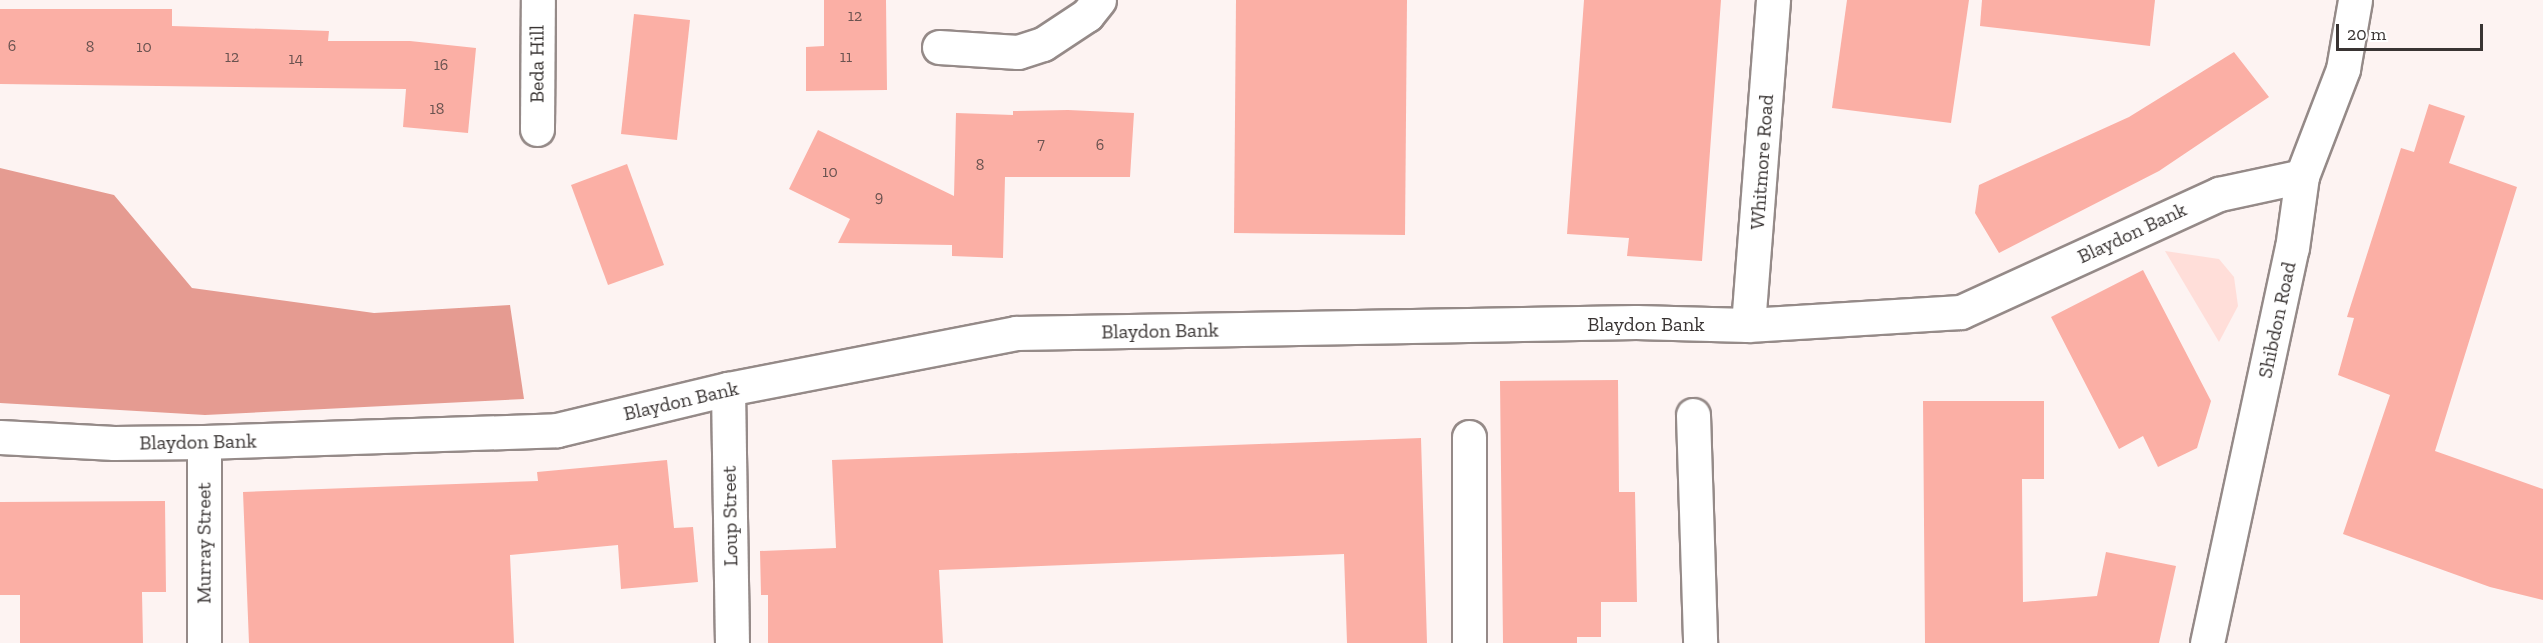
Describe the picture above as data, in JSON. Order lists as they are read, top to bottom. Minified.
{"streets":{"street":["Beda Hill","Whitmore Road","Blaydon Bank","Shibdon Road","Loup Street","Murray Street"]},"crossings":[["Whitmore Road","Blaydon Bank"],["Blaydon Bank","Shibdon Road"],["Blaydon Bank","Loup Street"],["Blaydon Bank","Murray Street"]],"house_numbers":["12","6","8","10","12","11","14","16","18","7","6","8","10","9"],"scale_bar":"20 m"}
